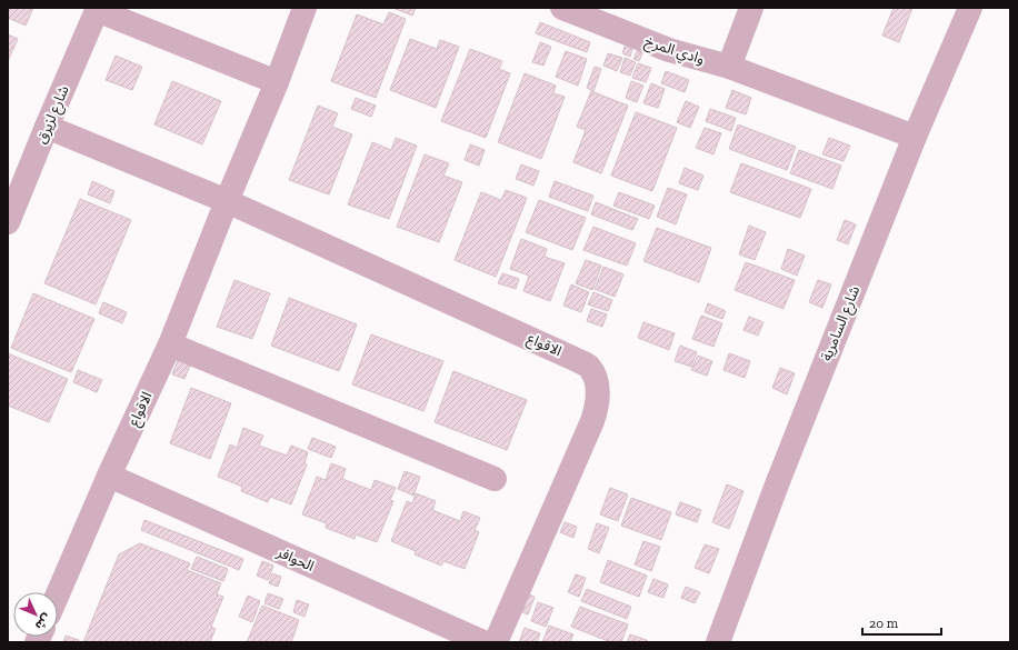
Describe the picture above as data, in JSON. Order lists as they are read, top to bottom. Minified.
{"streets":{"street":["وادي المرخ","شارع لزيرق","شارع السامرية","الاقواع","الحوافر"]},"crossings":[["وادي المرخ","شارع السامرية"],["شارع لزيرق","الاقواع"],["الاقواع","الحوافر"]],"scale_bar":"20 m","north":"bottom right"}
